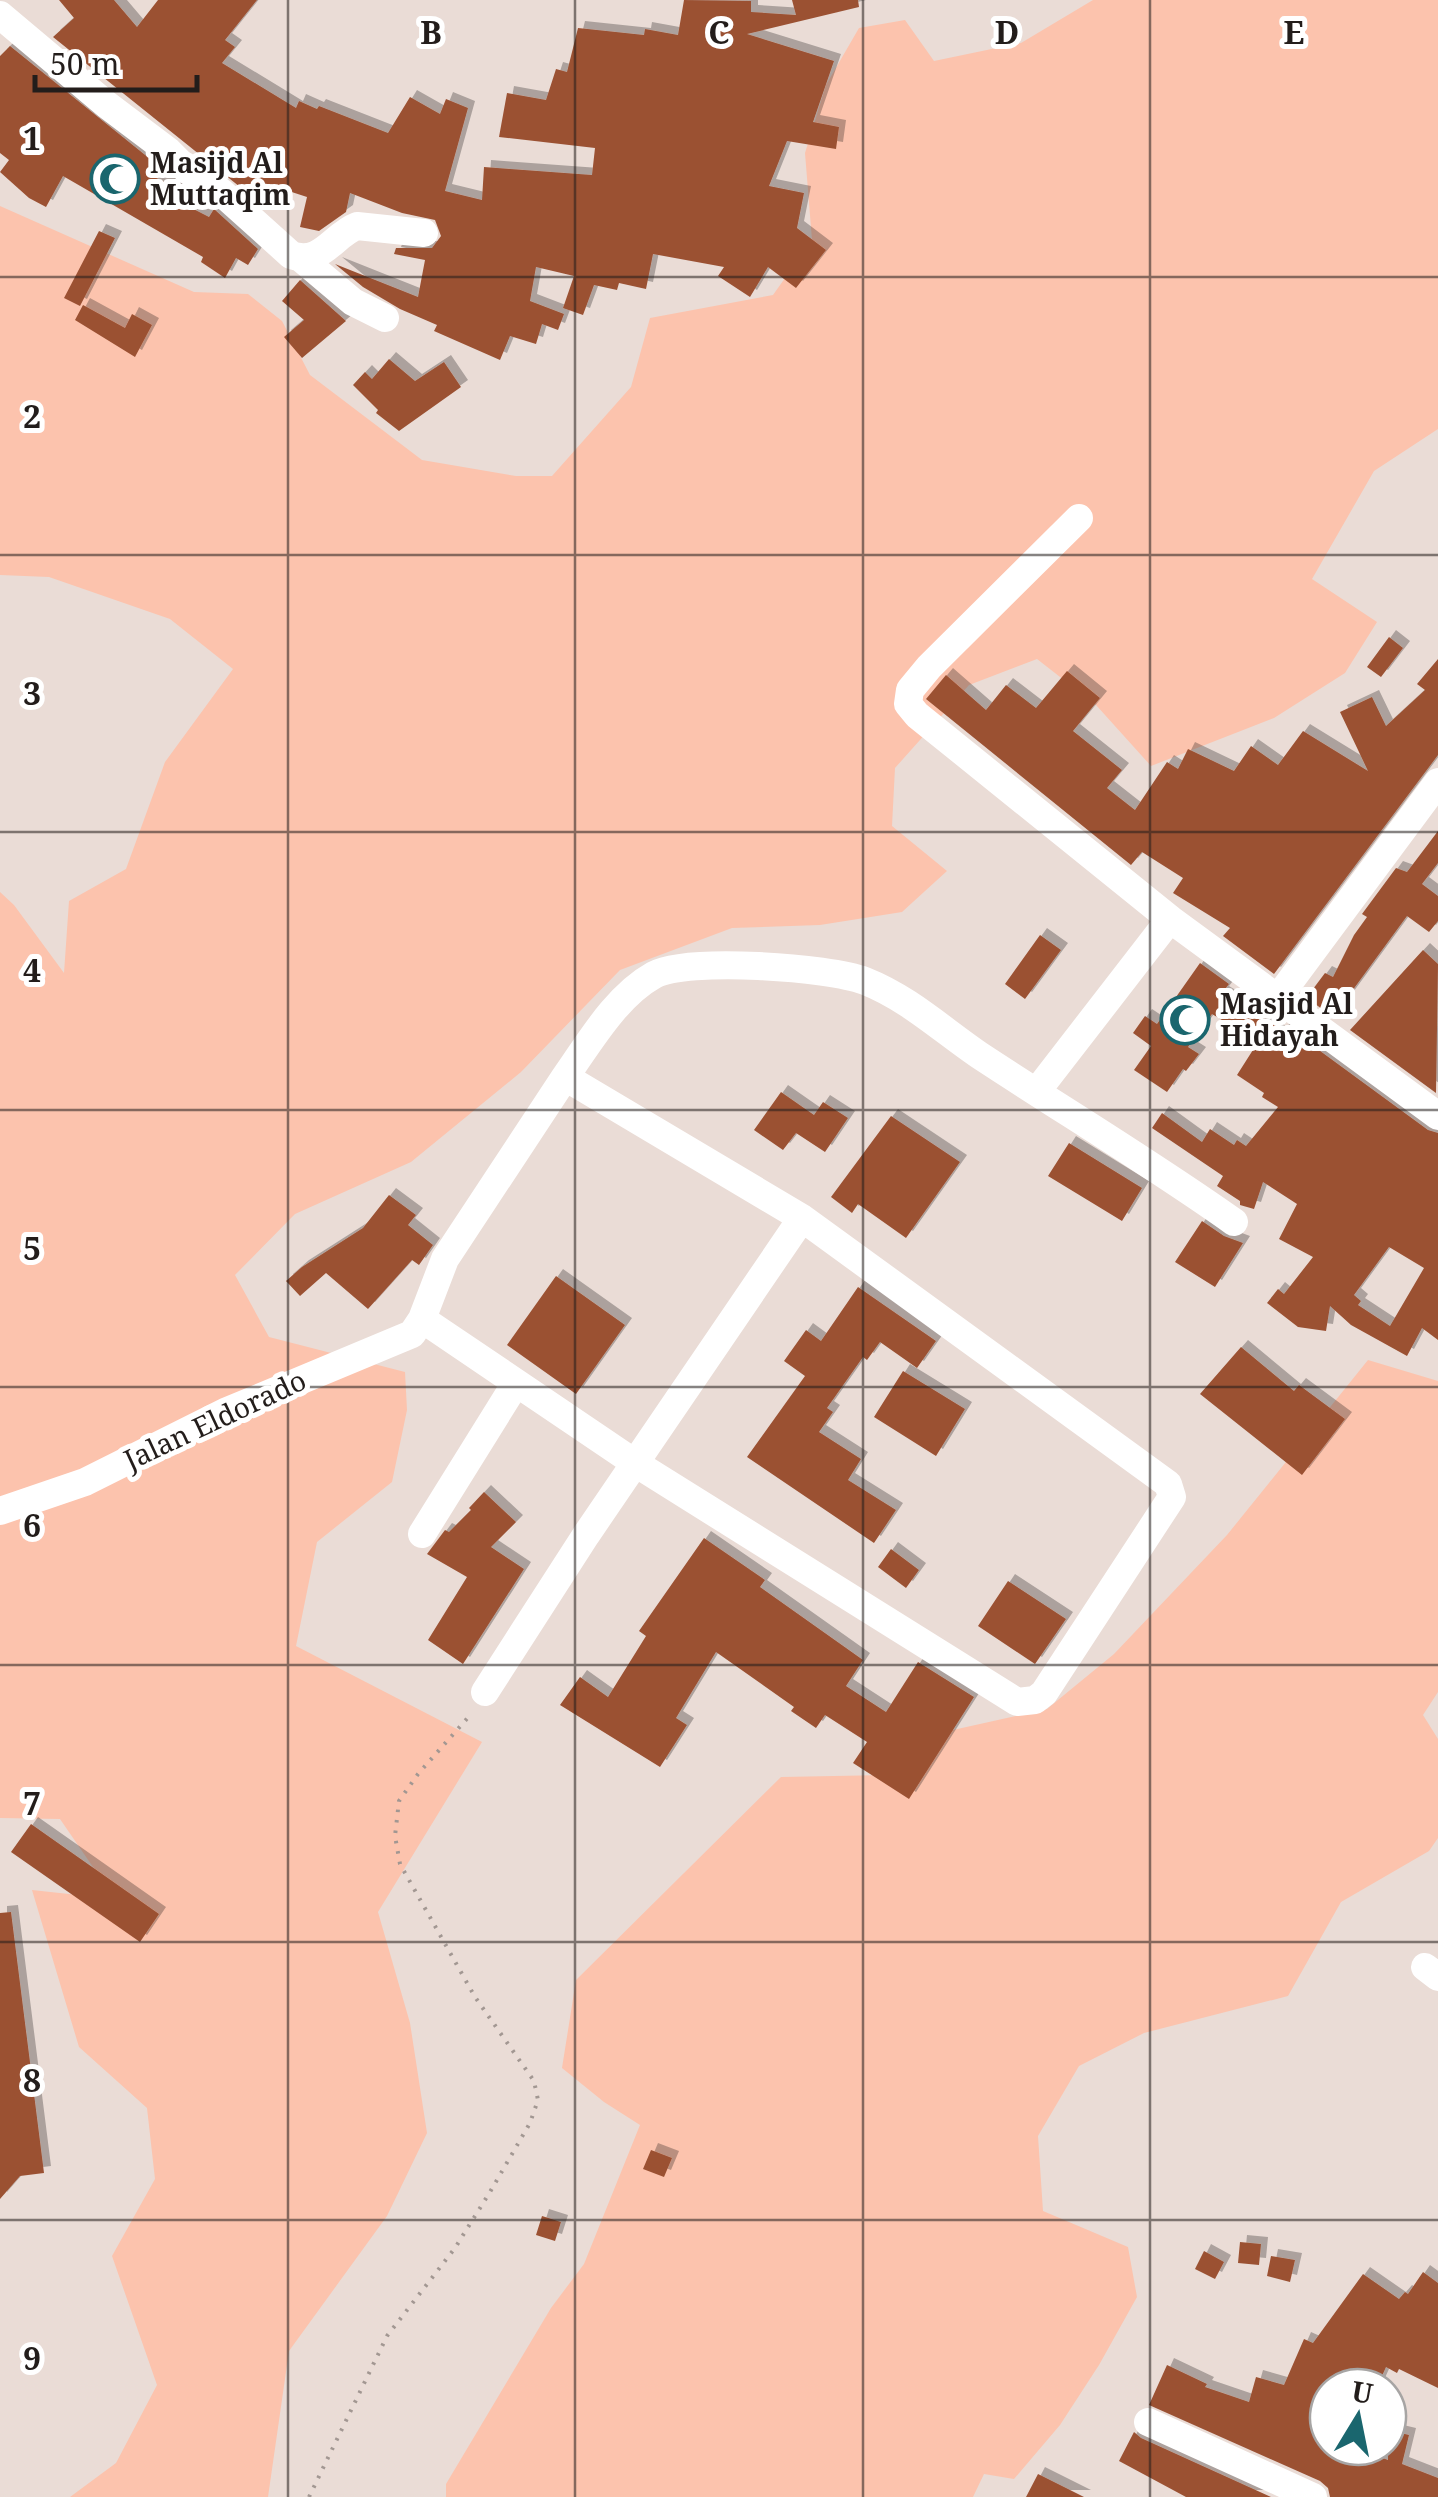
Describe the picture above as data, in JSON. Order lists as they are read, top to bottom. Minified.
{"streets":{"street":["Jalan Eldorado"]},"places":{"mosque":["Masijd Al Muttaqim","Masjid Al Hidayah"]},"scale_bar":"50 m","north":"top","grid":{"columns":["B","C","D","E"],"rows":["1","2","3","4","5","6","7","8","9"]}}
